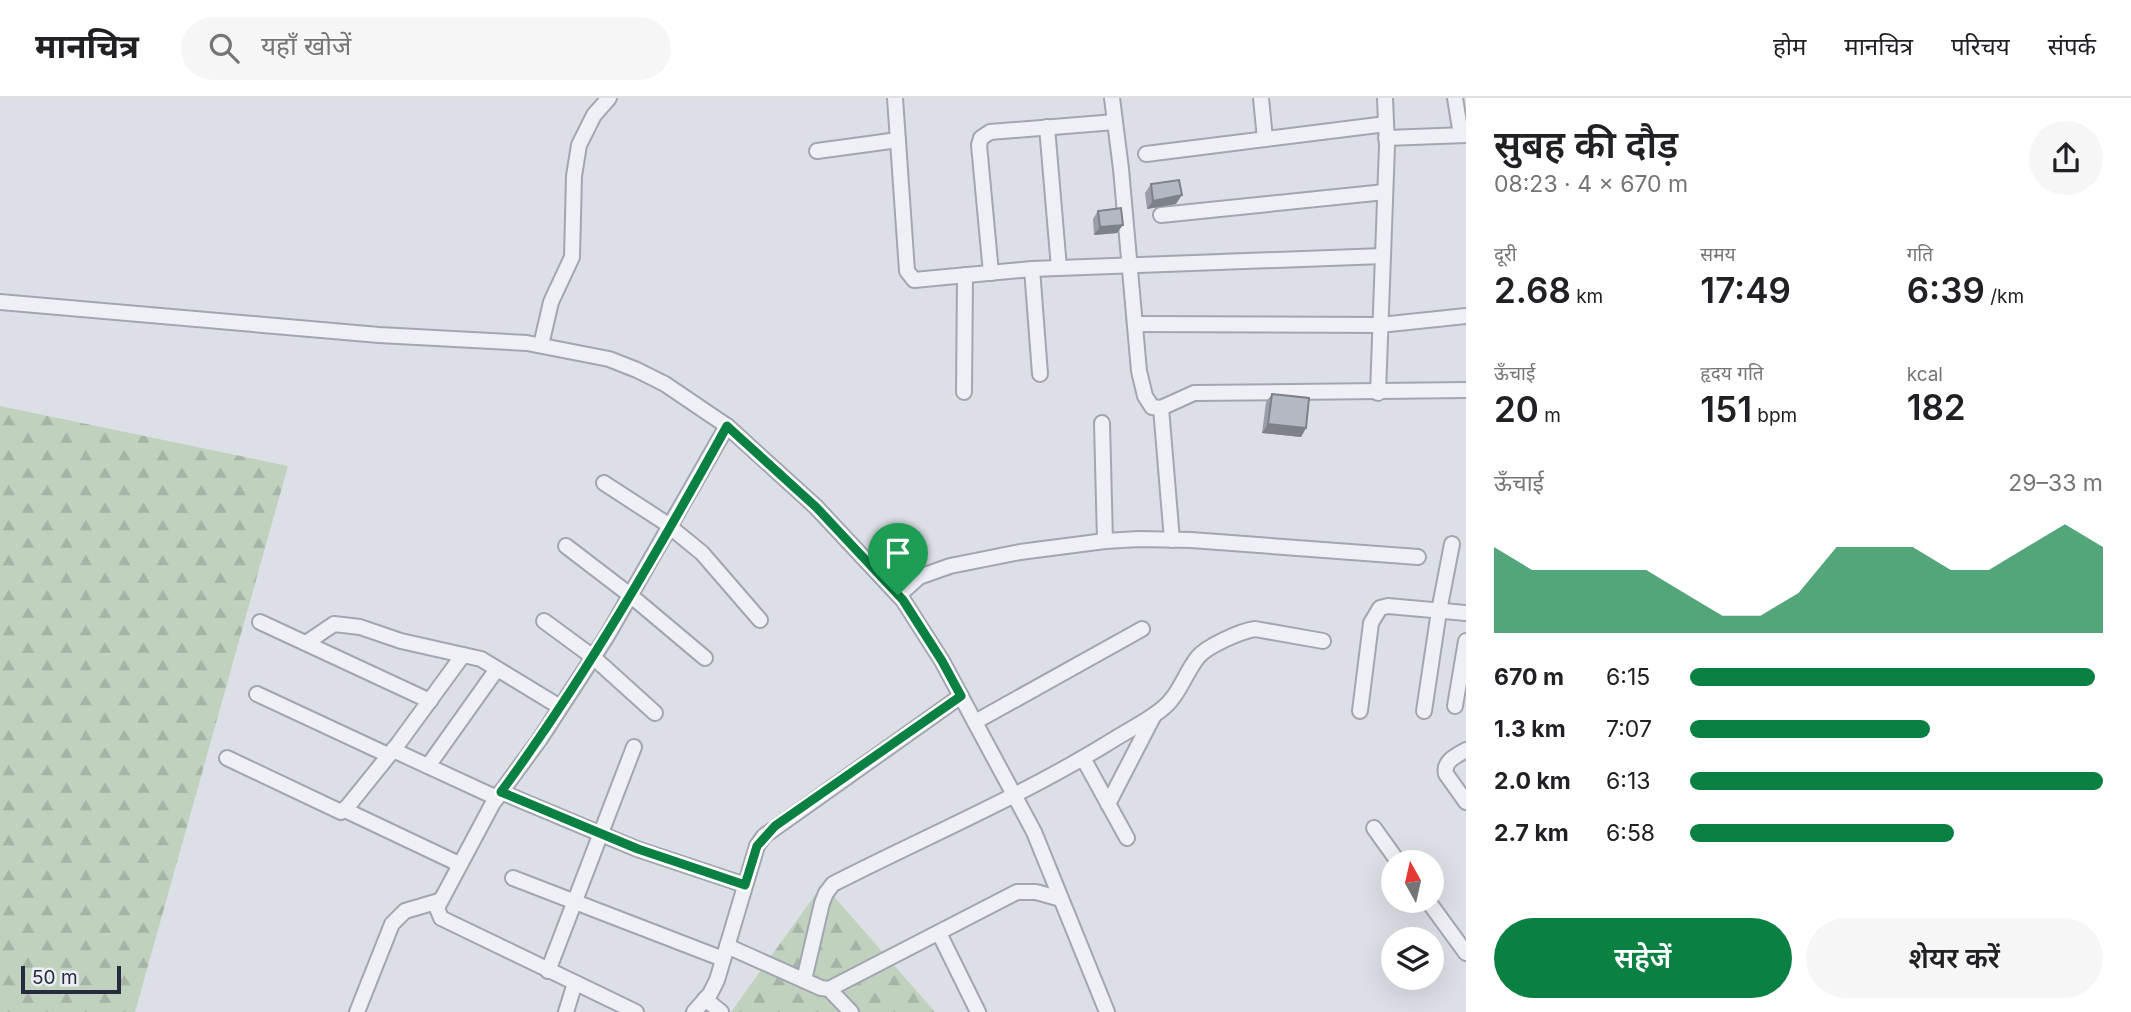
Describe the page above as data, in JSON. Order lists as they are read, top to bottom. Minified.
{"scale_bar":"50 m","north":"top","page":{"header":"मानचित्र","search":"यहाँ खोजें","nav":["होम","मानचित्र","परिचय","संपर्क"],"heading":["सुबह की दौड़","08:23 · 4 × 670 m"],"stats":[["दूरी","2.68 km"],["समय","17:49"],["गति","6:39 /km"],["ऊँचाई","20 m"],["हृदय गति","151 bpm"],["kcal","182"]],"chart":["ऊँचाई","29–33 m"],"list":[{"name":"670 m","note":"6:15"},{"name":"1.3 km","note":"7:07"},{"name":"2.0 km","note":"6:13"},{"name":"2.7 km","note":"6:58"}],"buttons":["सहेजें","शेयर करें"],"scale":"50 m"}}
